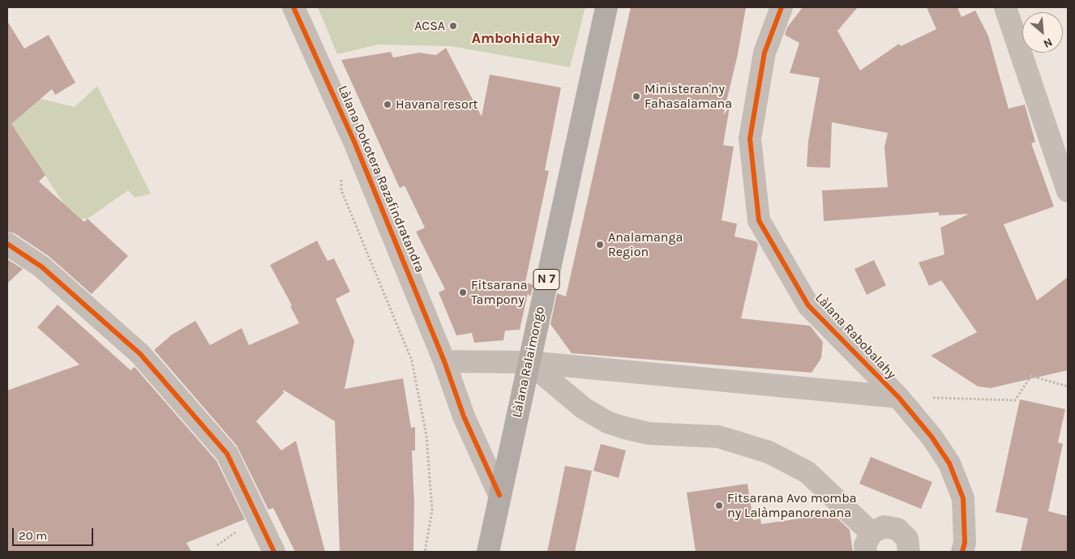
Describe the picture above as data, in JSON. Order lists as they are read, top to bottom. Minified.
{"streets":{"main road":["N 7","Làlana Ralaimongo"],"street":["Làlana Dokotera Razafindratandra","Làlana Rabobalahy"]},"crossings":[["Làlana Dokotera Razafindratandra","Làlana Ralaimongo"]],"districts":["Ambohidahy"],"places":["ACSA","Ministeran'ny Fahasalamana","Havana resort","Analamanga Region","Fitsarana Tampony","Fitsarana Avo momba ny Lalàmpanorenana"],"scale_bar":"20 m","north":"bottom right"}
